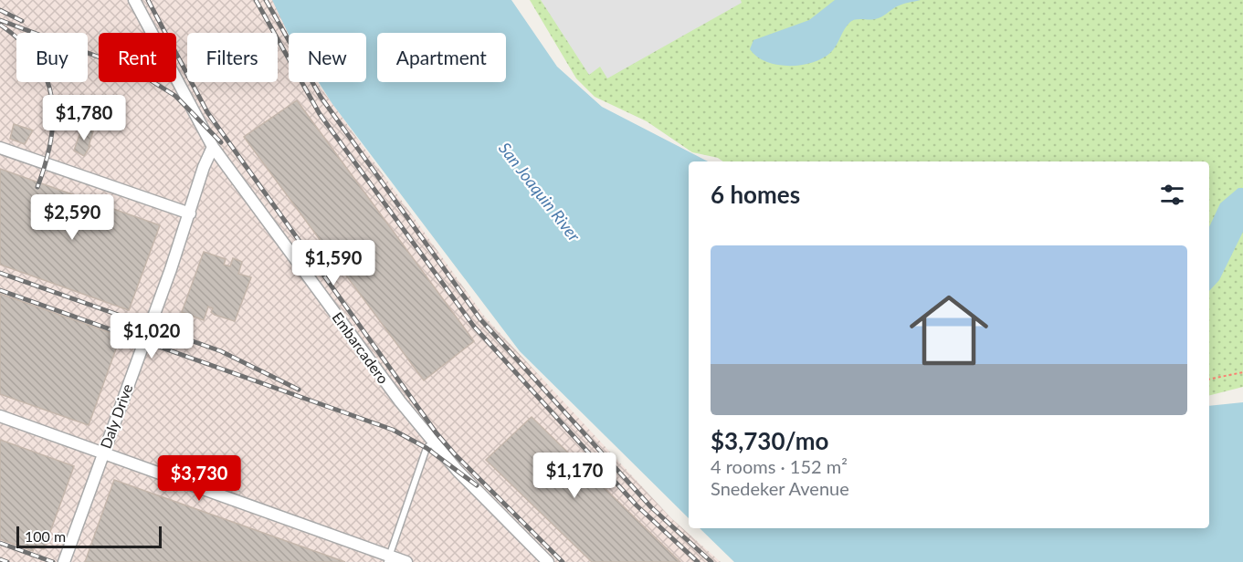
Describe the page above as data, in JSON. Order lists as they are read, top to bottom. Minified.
{"streets":{"street":["Embarcadero","Daly Drive"]},"crossings":[["Embarcadero","Daly Drive"]],"water":["San Joaquin River"],"scale_bar":"100 m","page":{"chip":["Buy","Rent","Filters","New","Apartment"],"price":["$1,780","$2,590","$1,590","$1,020","$1,170","$3,730"],"heading":"6 homes","list":[{"name":"$3,730/mo","note":"4 rooms · 152 m² · Snedeker Avenue"}],"scale":"100 m"}}
